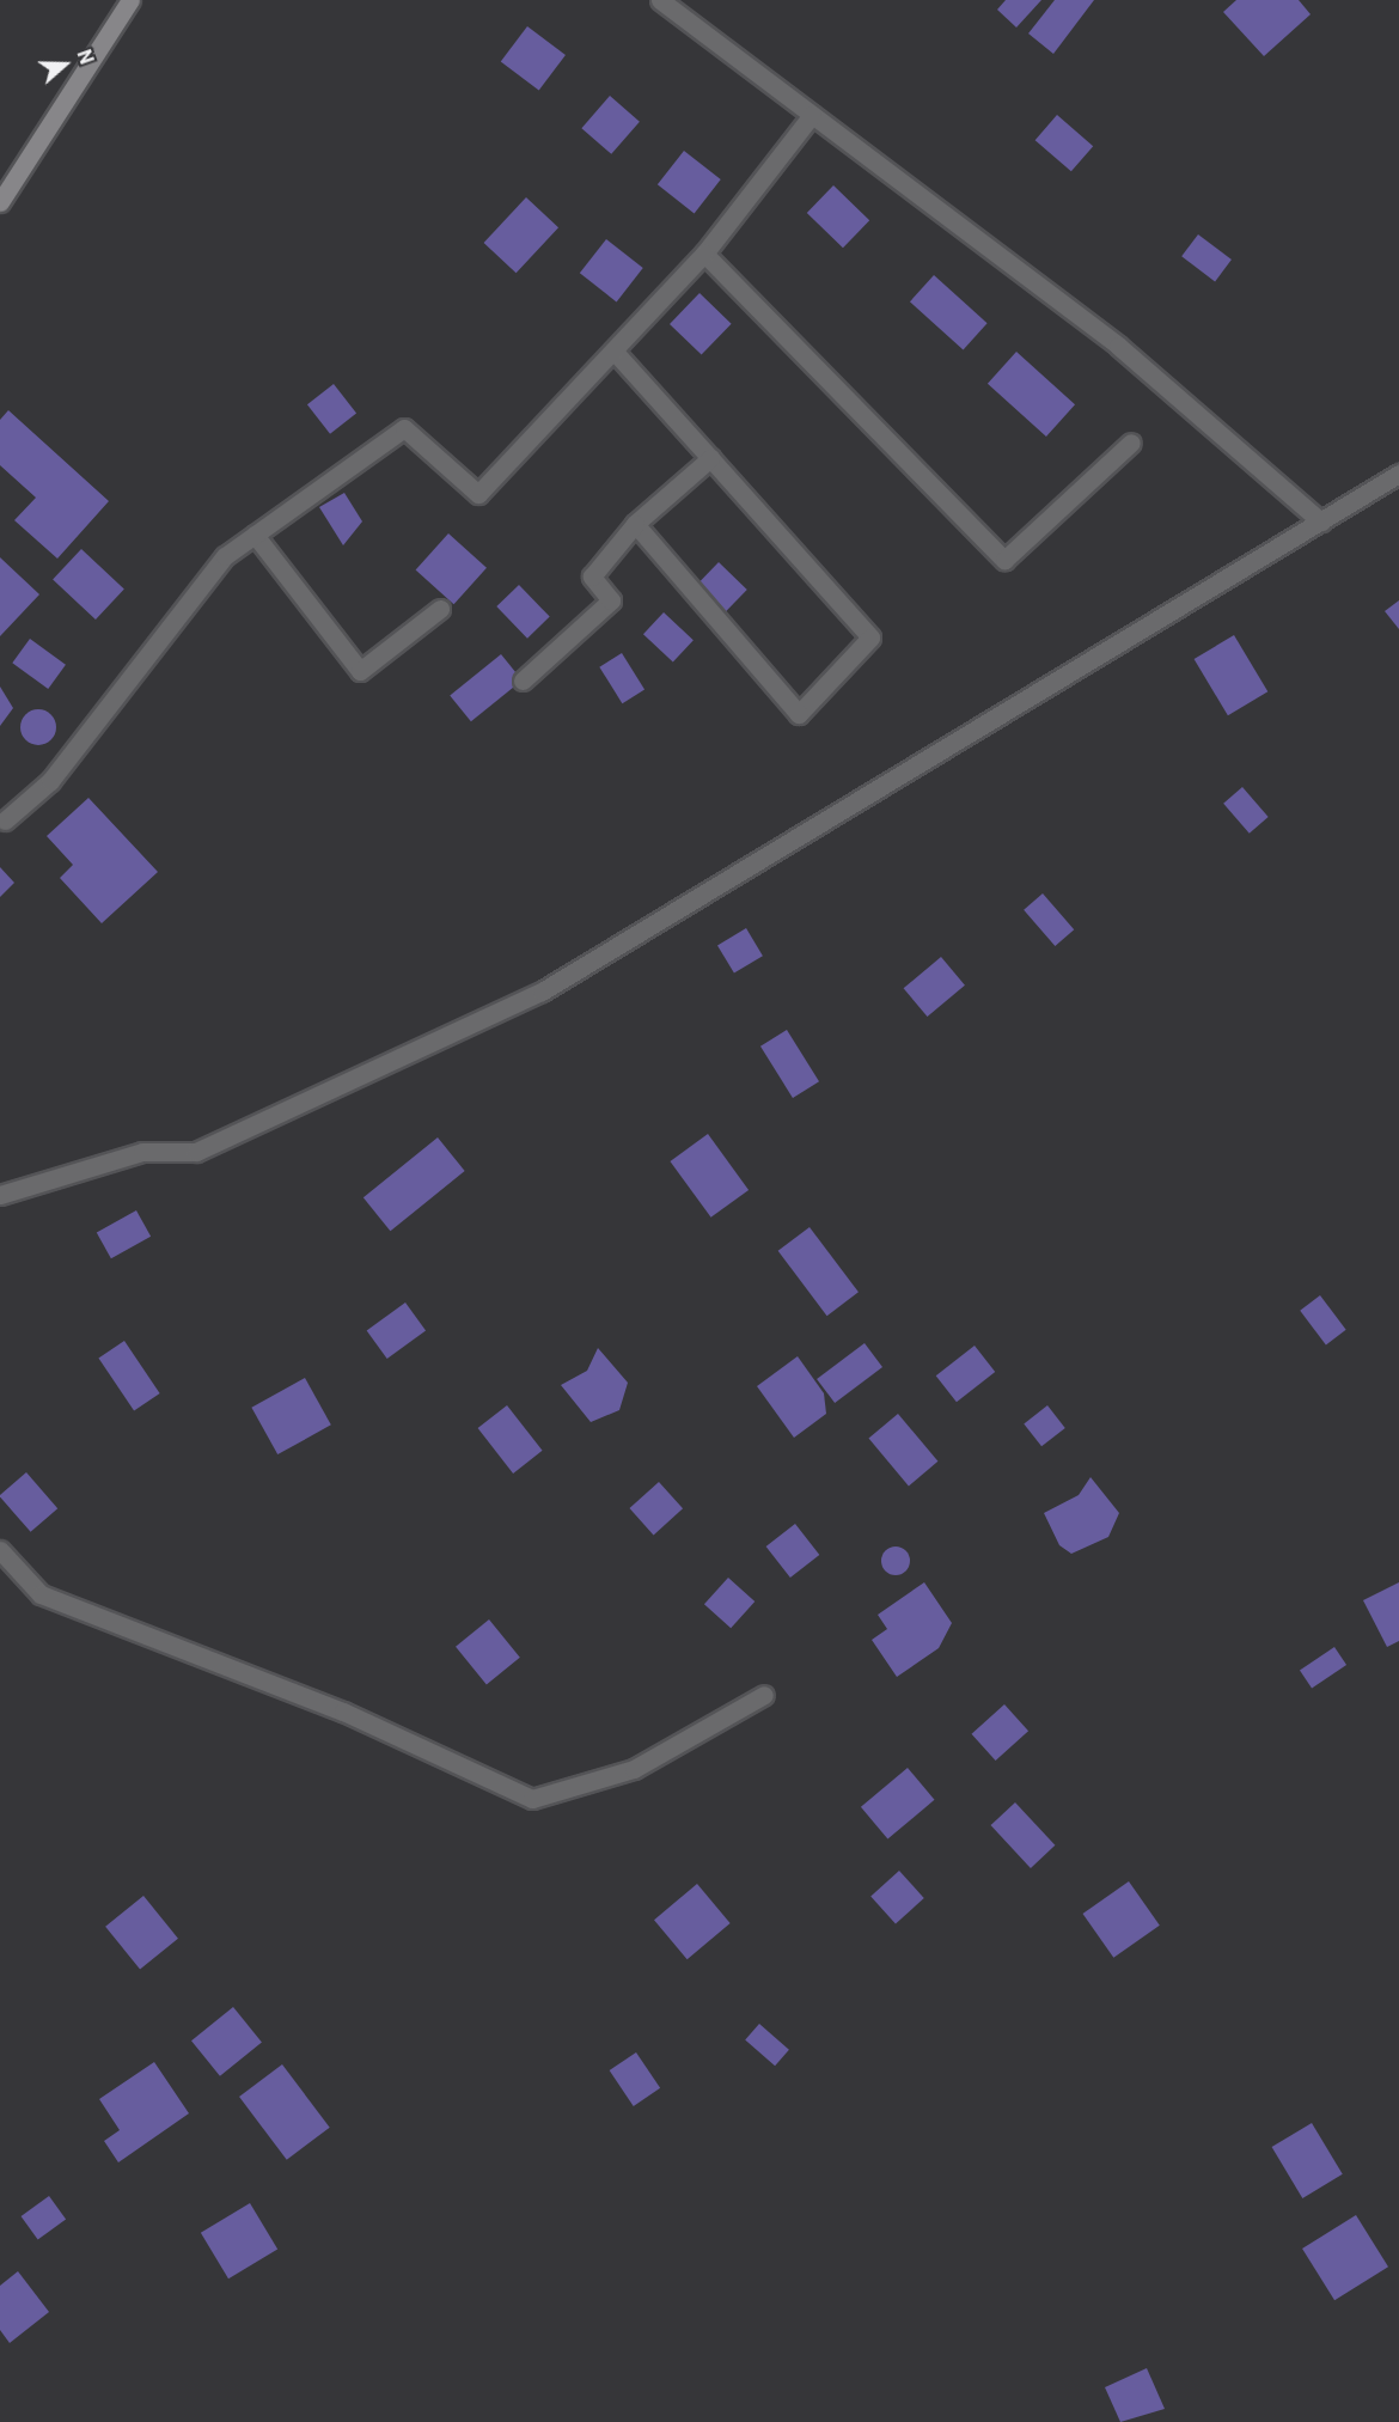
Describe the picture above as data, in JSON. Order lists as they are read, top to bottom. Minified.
{"north":"right"}
